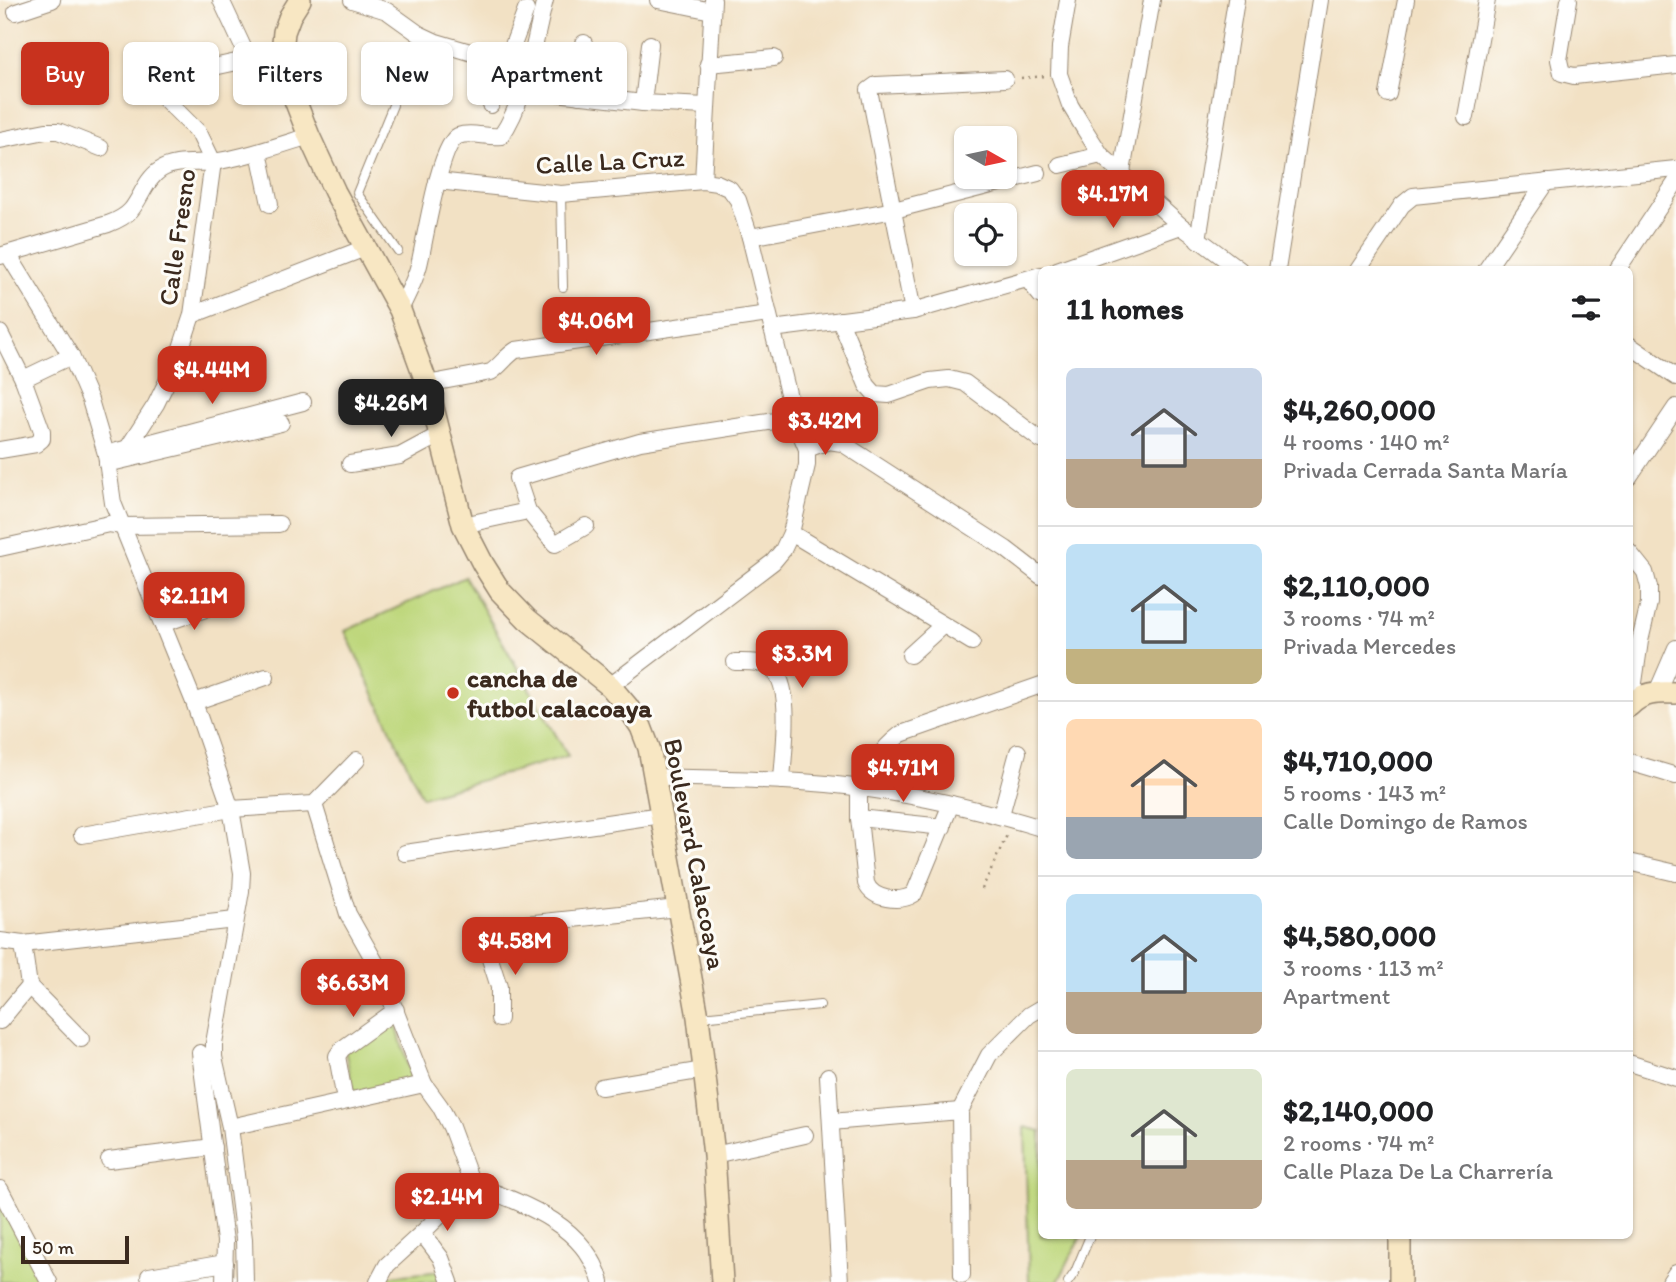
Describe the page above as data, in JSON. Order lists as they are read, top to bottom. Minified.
{"streets":{"street":["Calle La Cruz","Calle Fresno","Boulevard Calacoaya"]},"places":["cancha de futbol calacoaya"],"scale_bar":"50 m","north":"right","page":{"chip":["Buy","Rent","Filters","New","Apartment"],"price":["$4.17M","$4.06M","$4.44M","$4.26M","$3.42M","$2.11M","$3.3M","$4.71M","$4.58M","$6.63M","$2.14M"],"heading":"11 homes","list":[{"name":"$4,260,000","note":"4 rooms · 140 m² · Privada Cerrada Santa María"},{"name":"$2,110,000","note":"3 rooms · 74 m² · Privada Mercedes"},{"name":"$4,710,000","note":"5 rooms · 143 m² · Calle Domingo de Ramos"},{"name":"$4,580,000","note":"3 rooms · 113 m² · Apartment"},{"name":"$2,140,000","note":"2 rooms · 74 m² · Calle Plaza De La Charrería"}],"scale":"50 m"}}
